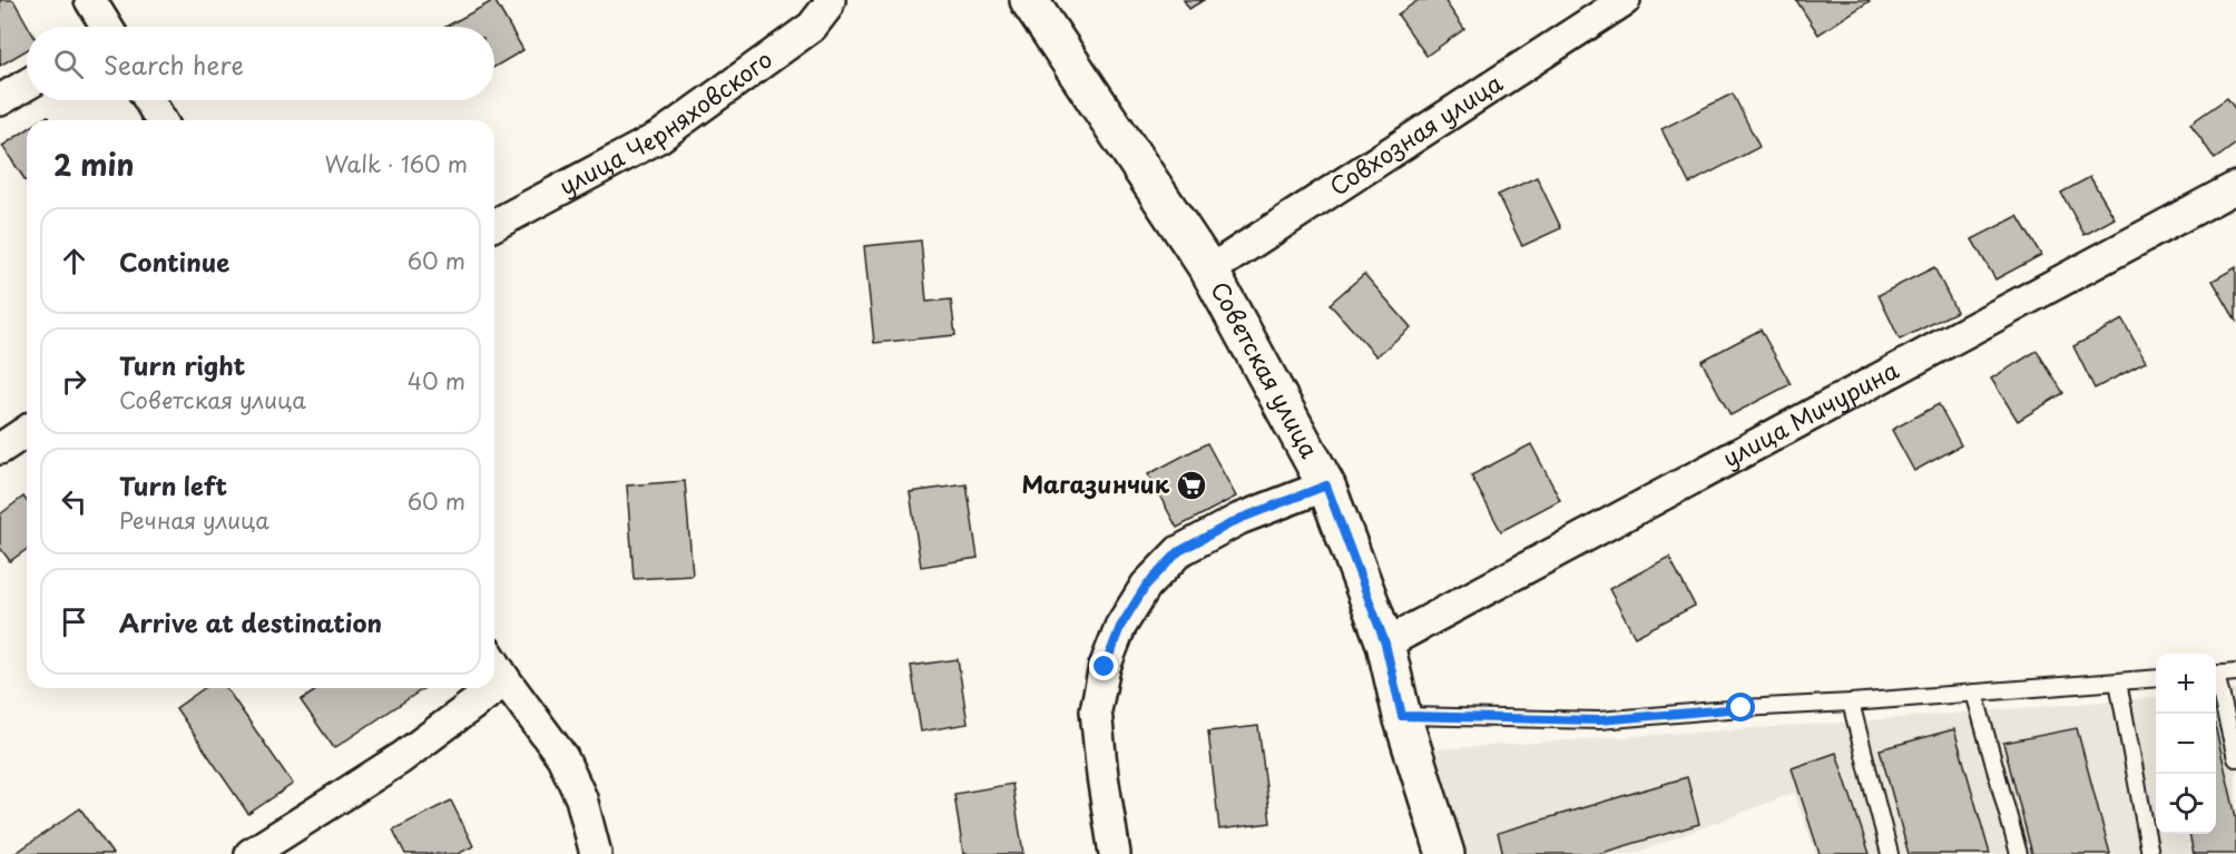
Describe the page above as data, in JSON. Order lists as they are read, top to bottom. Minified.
{"streets":{"street":["улица Черняховского","Совхозная улица","Советская улица","улица Мичурина"]},"crossings":[["Совхозная улица","Советская улица"],["Советская улица","улица Мичурина"]],"places":{"supermarket":["Магазинчик"]},"page":{"search":"Search here","heading":["2 min","Walk · 160 m"],"list":[["Continue","60 m"],["Turn right","Советская улица","40 m"],["Turn left","Речная улица","60 m"],"Arrive at destination"],"map_buttons":["+","−"]}}
